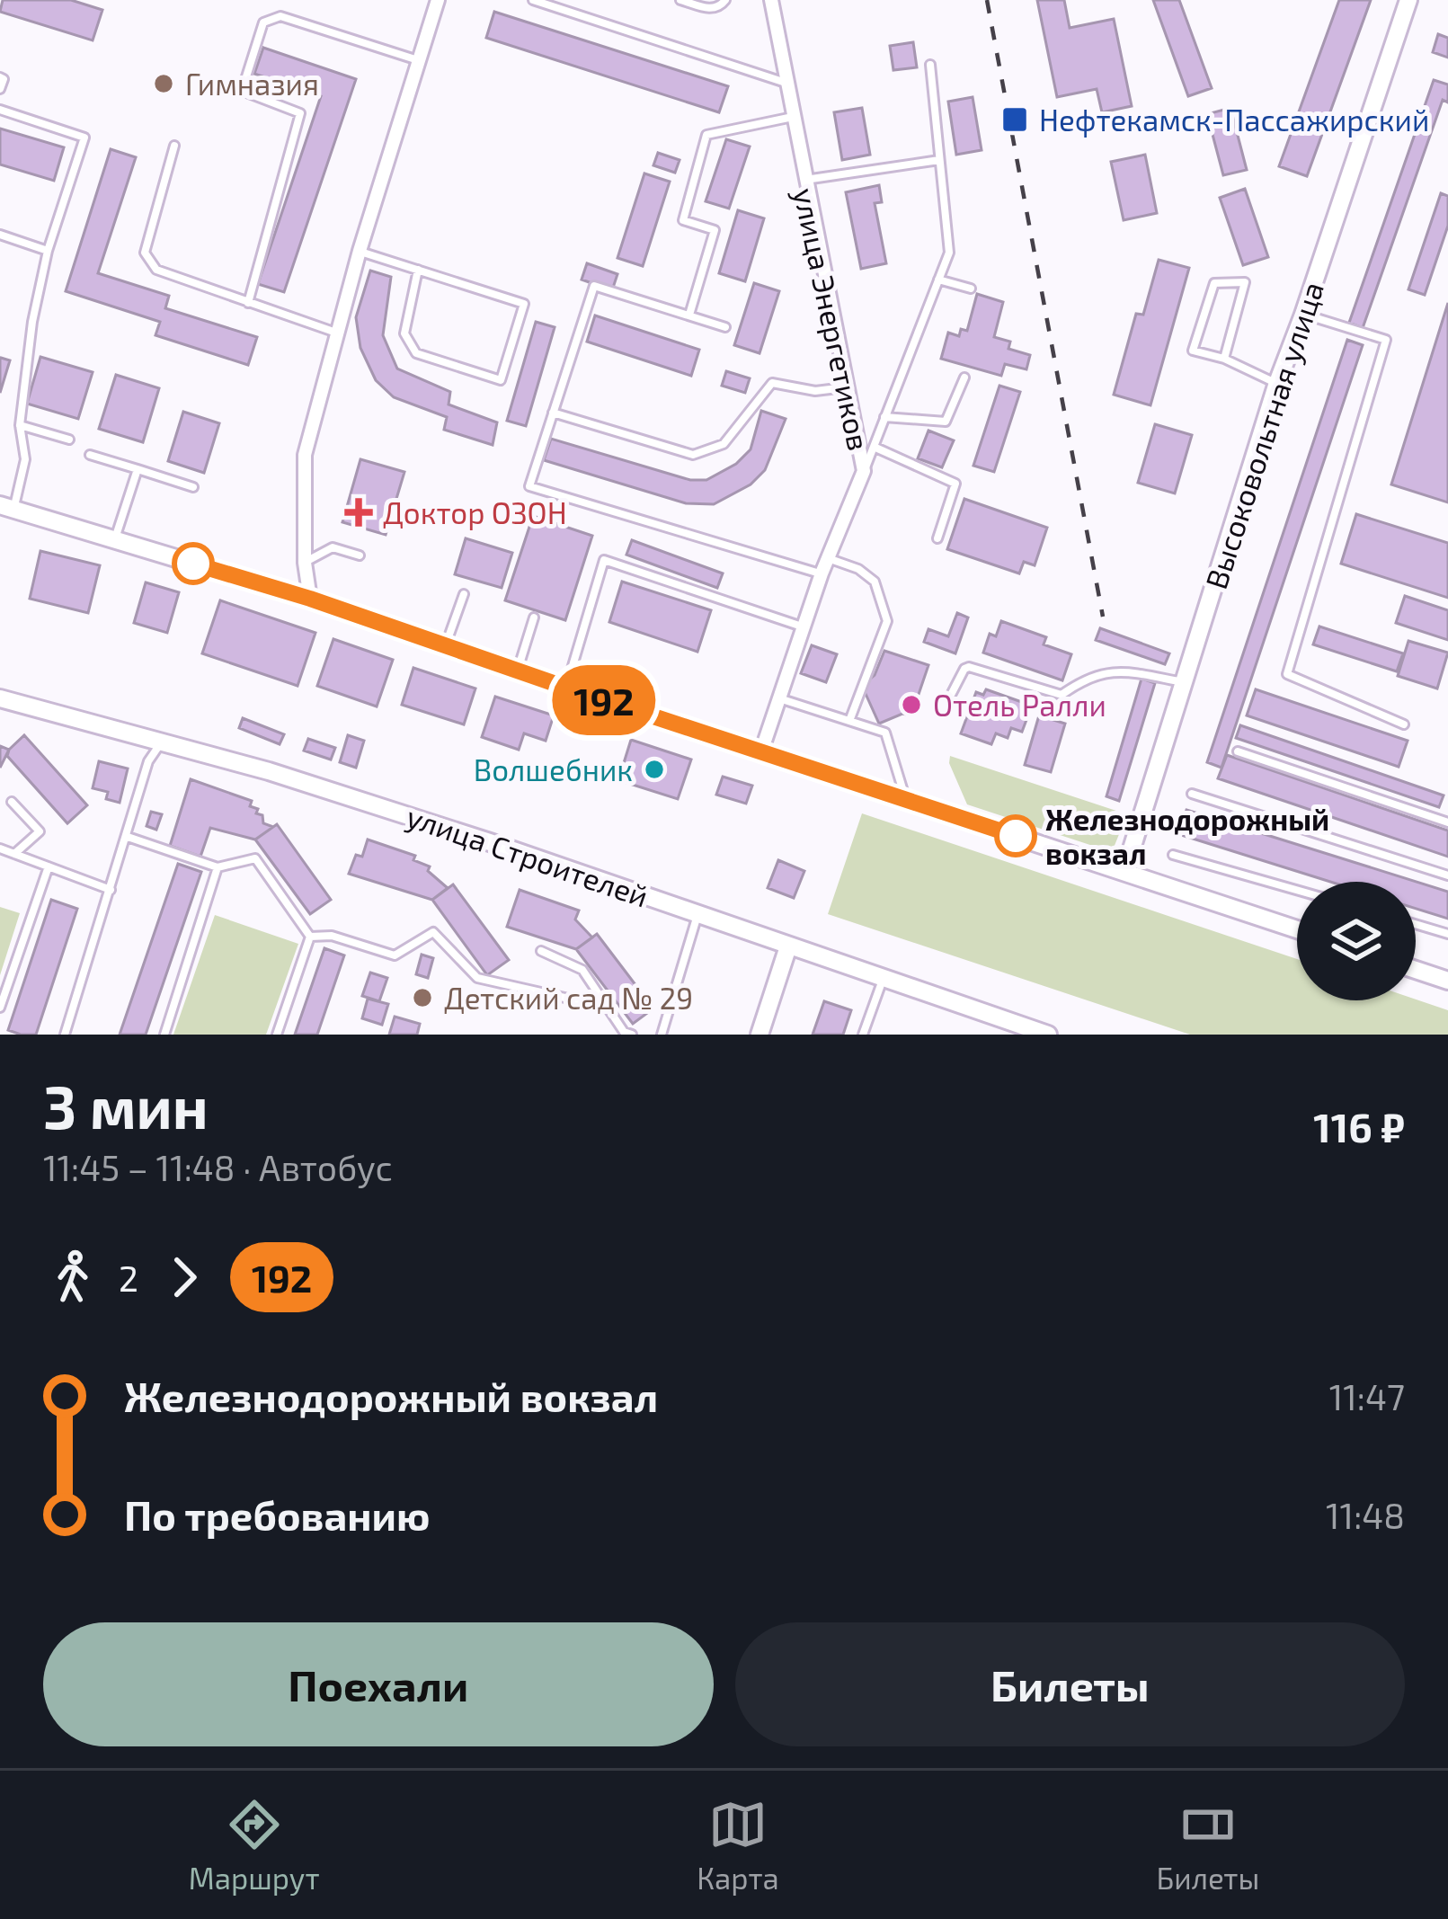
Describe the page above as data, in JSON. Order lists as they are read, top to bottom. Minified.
{"streets":{"main road":["Высоковольтная улица","улица Строителей"],"street":["улица Энергетиков"]},"places":{"other":["Гимназия","Отель Ралли","Волшебник","Железнодорожный вокзал","Детский сад № 29"],"transit":["Нефтекамск-Пассажирский"],"health":["Доктор ОЗОН"]},"lines":["bus line 192"],"page":{"on_map":"192","heading":["3 мин","11:45 – 11:48 · Автобус","116 ₽"],"legs":["2","192"],"list":[{"name":"Железнодорожный вокзал","value":"11:47"},{"name":"По требованию","value":"11:48"}],"buttons":["Поехали","Билеты"],"tabs":["Маршрут","Карта","Билеты"]}}
